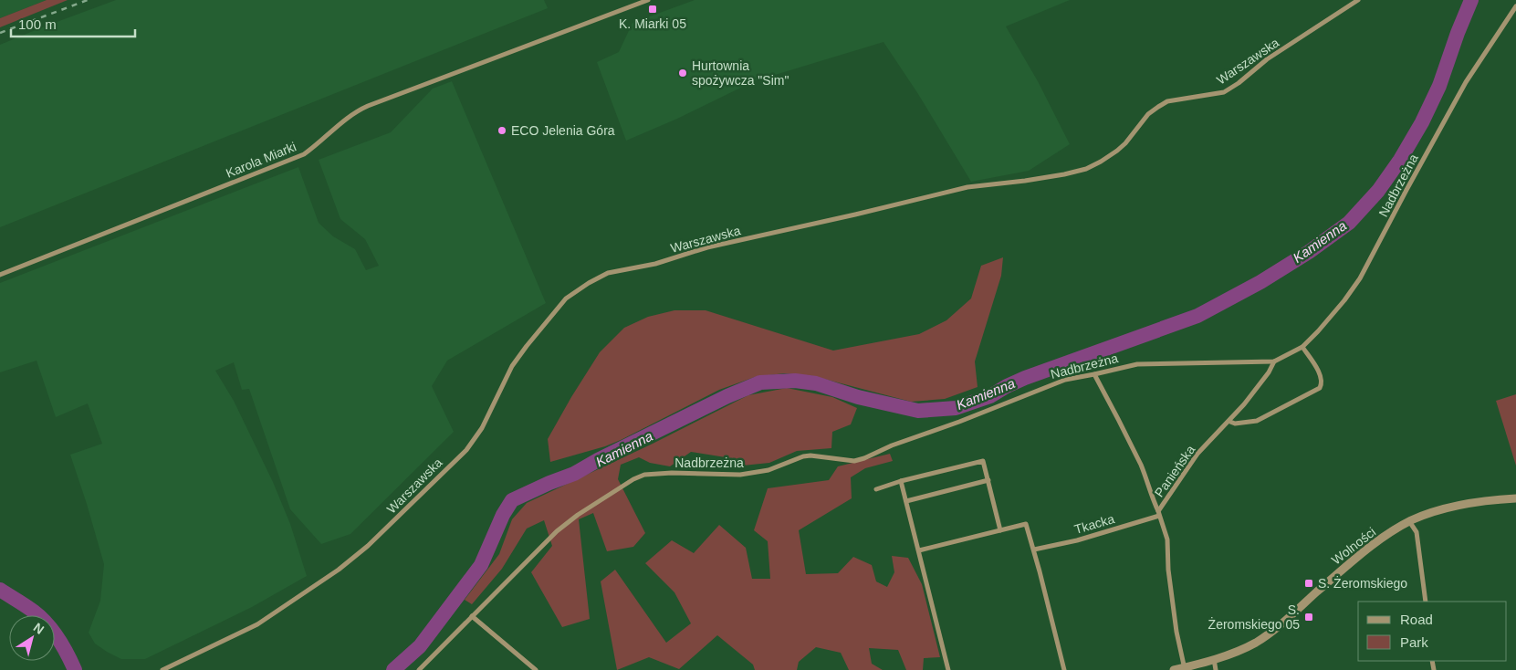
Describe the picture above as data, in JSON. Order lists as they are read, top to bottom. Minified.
{"streets":{"street":["Warszawska","Karola Miarki","Nadbrzeżna","Panieńska","Tkacka","Wolności"]},"crossings":[["Nadbrzeżna","Panieńska"],["Panieńska","Tkacka"],["Panieńska","Wolności"]],"water":["Kamienna"],"places":{"transit":["K. Miarki 05","S. Żeromskiego","S. Żeromskiego 05"],"other":["Hurtownia spożywcza \"Sim\"","ECO Jelenia Góra"]},"legend":["Road","Park"],"scale_bar":"100 m","north":"top right"}
